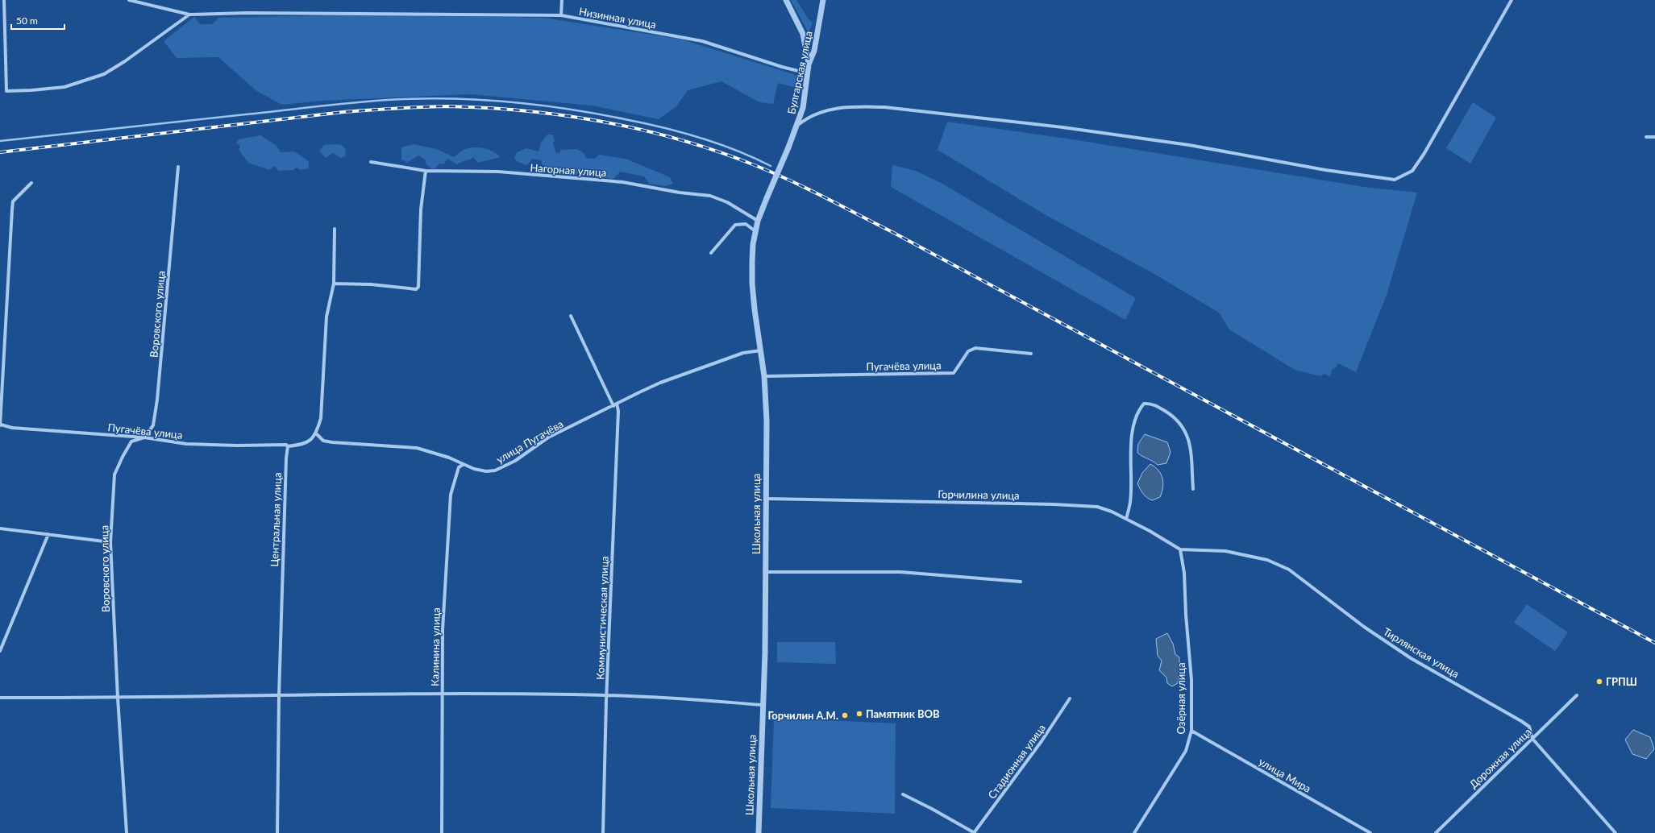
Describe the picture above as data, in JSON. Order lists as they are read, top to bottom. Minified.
{"streets":{"street":["Низинная улица","Булгарская улица","Нагорная улица","Воровского улица","Пугачёва улица","улица Пугачёва","Горчилина улица","Школьная улица","Центральная улица","Коммунистическая улица","Калинина улица","Тирлянская улица","Озёрная улица","Дорожная улица","Стадионная улица","улица Мира"]},"crossings":[["Низинная улица","Булгарская улица"],["Булгарская улица","Школьная улица"],["Нагорная улица","Школьная улица"],["Воровского улица","Пугачёва улица"],["Пугачёва улица","Школьная улица"],["Пугачёва улица","Центральная улица"],["улица Пугачёва","Школьная улица"],["улица Пугачёва","Коммунистическая улица"],["улица Пугачёва","Калинина улица"],["Горчилина улица","Школьная улица"],["Горчилина улица","Тирлянская улица"],["Горчилина улица","Озёрная улица"],["Тирлянская улица","Озёрная улица"],["Тирлянская улица","Дорожная улица"],["Озёрная улица","улица Мира"]],"places":["ГРПШ","Памятник ВОВ","Горчилин А.М."],"scale_bar":"50 m"}
